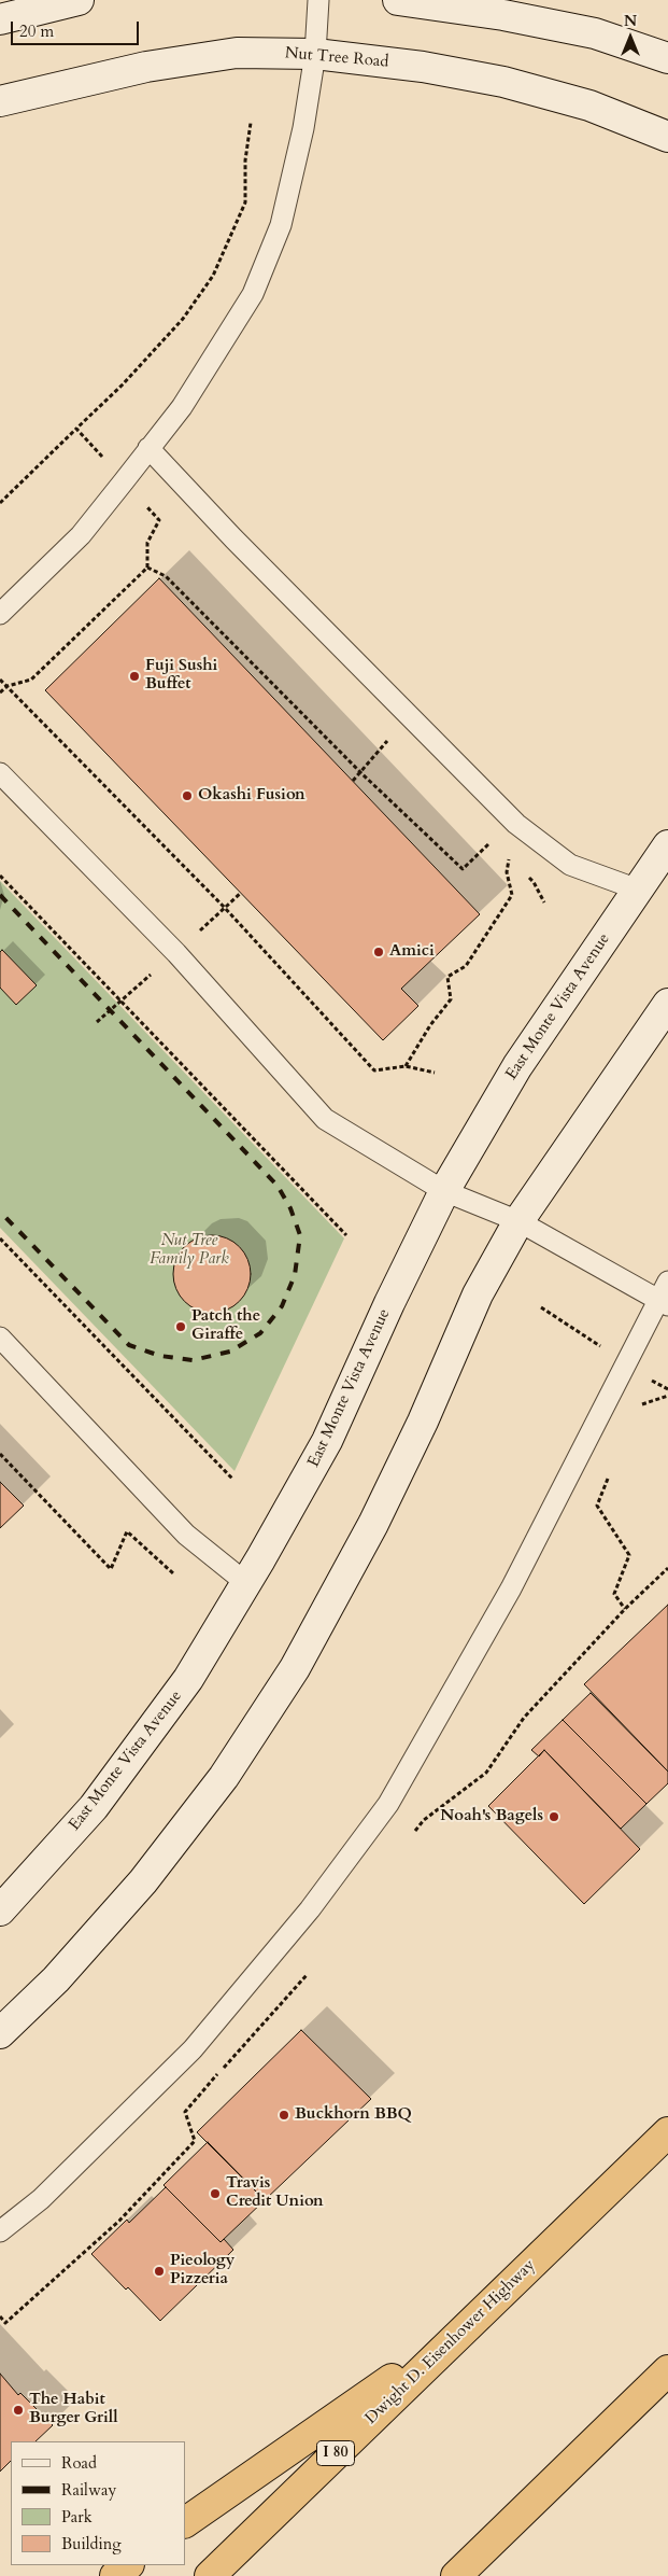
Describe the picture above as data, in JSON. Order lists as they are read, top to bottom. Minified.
{"streets":{"highway":["Dwight D. Eisenhower Highway","I 80"],"main road":["Nut Tree Road","East Monte Vista Avenue"]},"parks":["Nut Tree Family Park"],"places":["Fuji Sushi Buffet","Okashi Fusion","Amici","Patch the Giraffe","Noah's Bagels","Buckhorn BBQ","Travis Credit Union","Pieology Pizzeria","The Habit Burger Grill"],"legend":["Road","Railway","Park","Building"],"scale_bar":"20 m","north":"top"}
